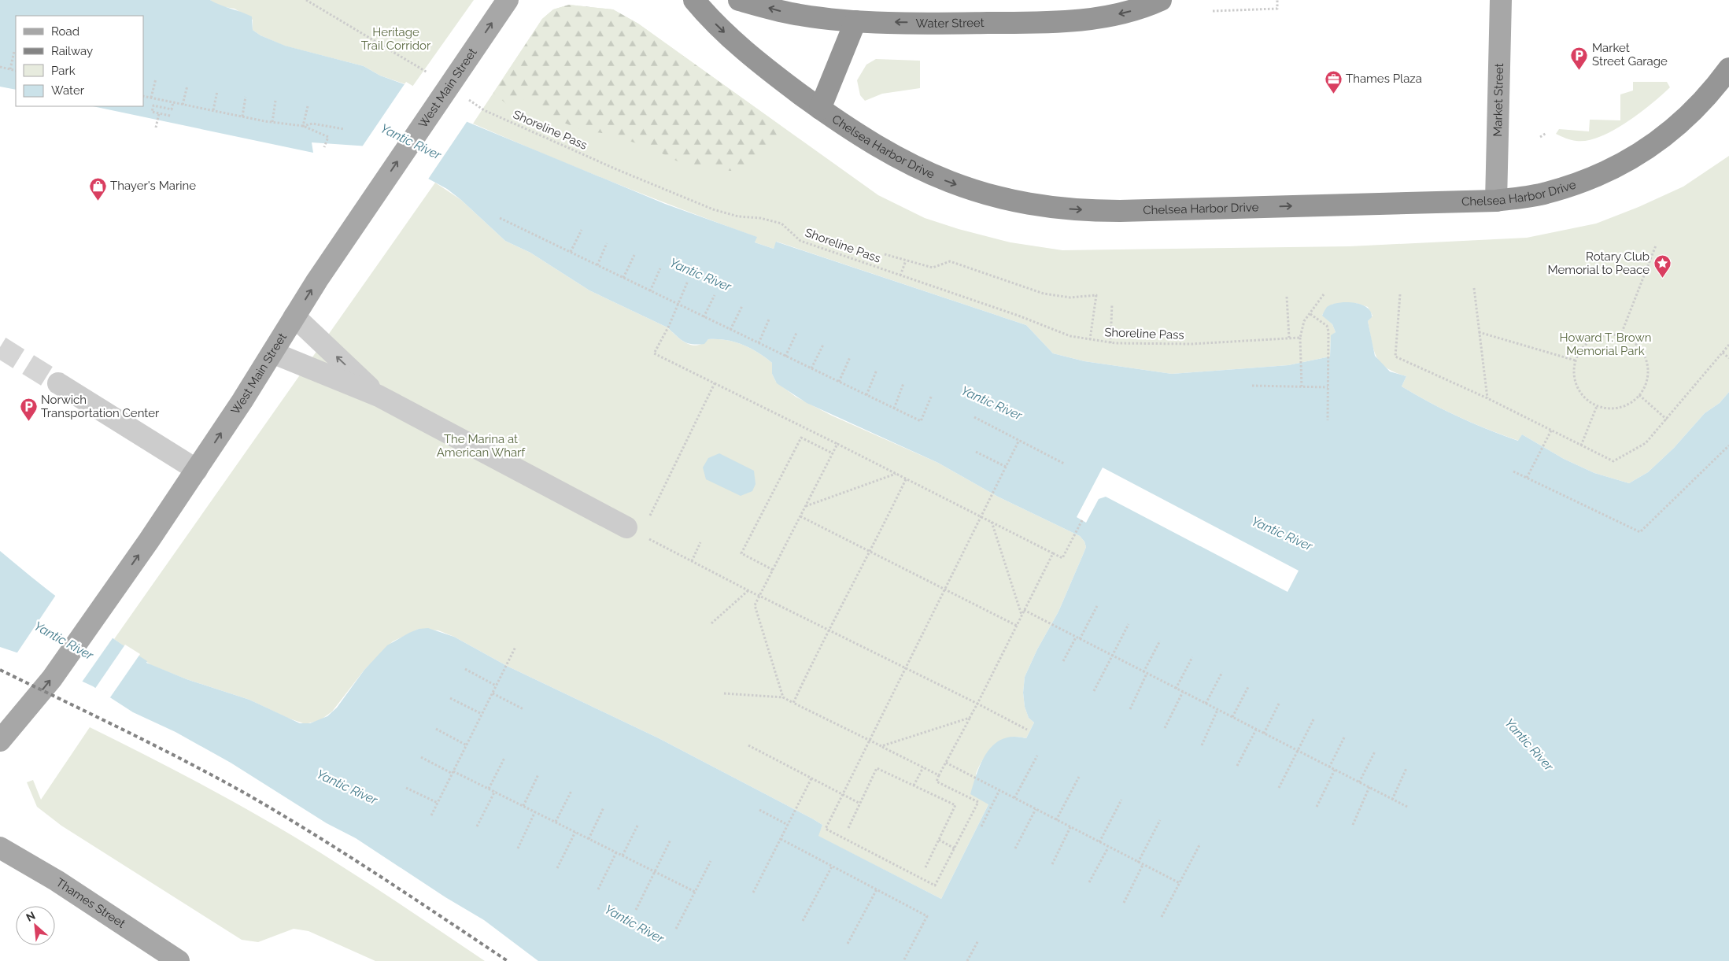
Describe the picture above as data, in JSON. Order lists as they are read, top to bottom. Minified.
{"streets":{"highway":["Water Street","Chelsea Harbor Drive"],"main road":["West Main Street","Market Street","Thames Street"],"path":["Shoreline Pass"]},"crossings":[["Market Street","Chelsea Harbor Drive"]],"one_way":["Water Street","West Main Street","Chelsea Harbor Drive"],"water":["Yantic River"],"parks":["Heritage Trail Corridor","Howard T. Brown Memorial Park","The Marina at American Wharf"],"places":{"parking":["Market Street Garage","Norwich Transportation Center"],"office":["Thames Plaza"],"shop":["Thayer's Marine"],"place":["Rotary Club Memorial to Peace"]},"legend":["Road","Railway","Park","Water"],"north":"top left"}
